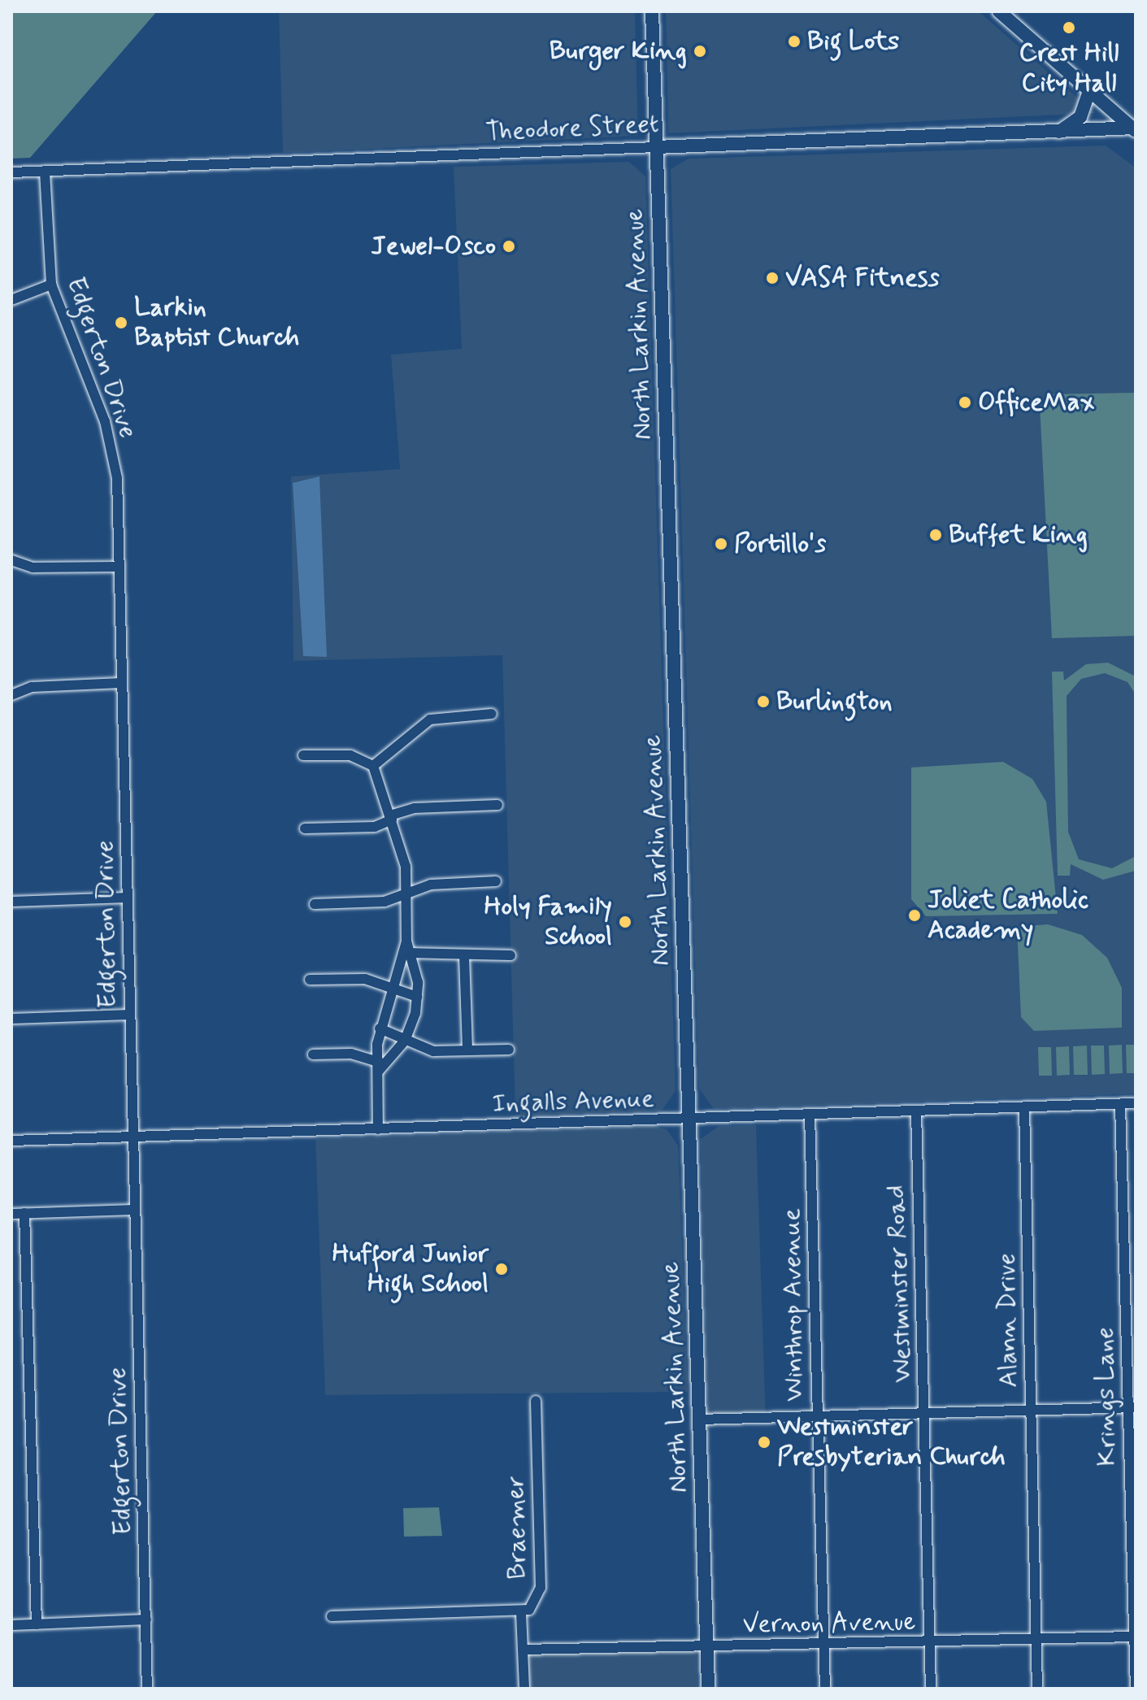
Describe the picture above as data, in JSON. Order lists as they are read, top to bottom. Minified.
{"streets":{"main road":["Theodore Street","North Larkin Avenue"],"street":["Edgerton Drive","Ingalls Avenue","Westminster Road","Winthrop Avenue","Alann Drive","Krings Lane","Braemer","Vernon Avenue"]},"crossings":[["Theodore Street","North Larkin Avenue"],["Theodore Street","Edgerton Drive"],["North Larkin Avenue","Ingalls Avenue"],["North Larkin Avenue","Vernon Avenue"],["Edgerton Drive","Ingalls Avenue"],["Ingalls Avenue","Westminster Road"],["Ingalls Avenue","Winthrop Avenue"],["Ingalls Avenue","Alann Drive"],["Ingalls Avenue","Krings Lane"],["Westminster Road","Vernon Avenue"],["Winthrop Avenue","Vernon Avenue"],["Alann Drive","Vernon Avenue"],["Krings Lane","Vernon Avenue"]],"places":["Crest Hill City Hall","Big Lots","Burger King","Jewel-Osco","VASA Fitness","Larkin Baptist Church","OfficeMax","Buffet King","Portillo's","Burlington","Joliet Catholic Academy","Holy Family School","Hufford Junior High School","Westminster Presbyterian Church"]}
